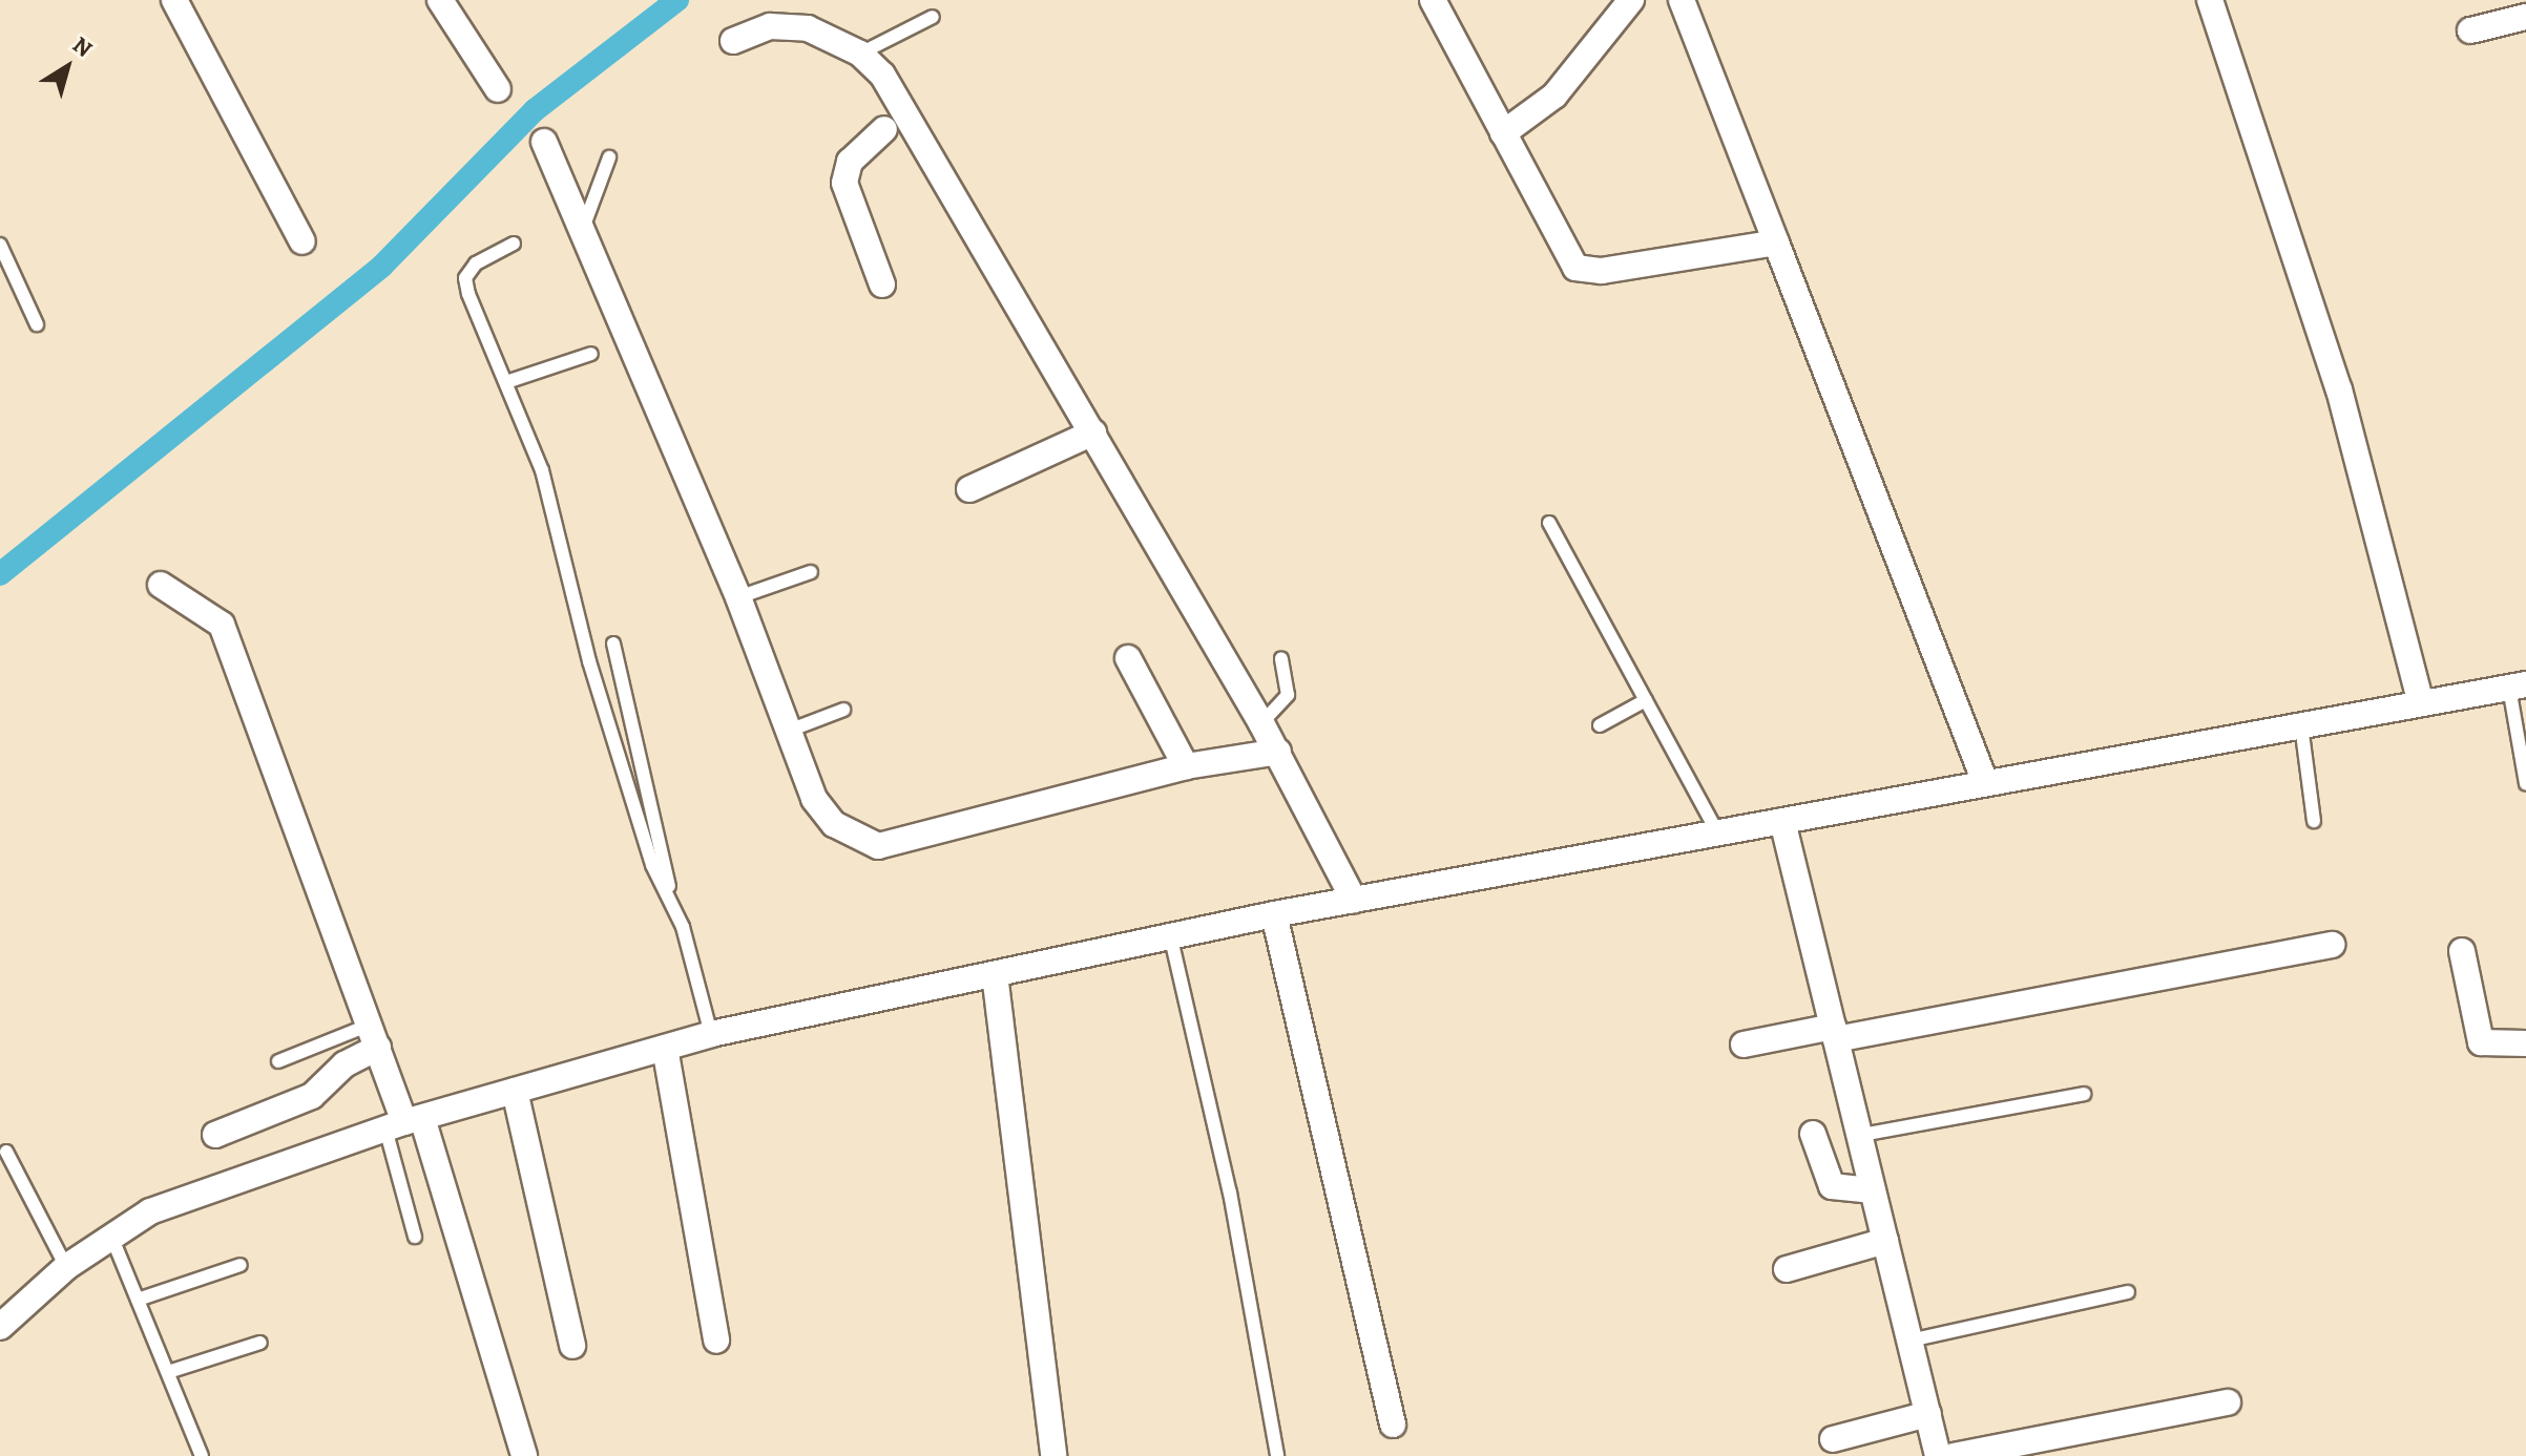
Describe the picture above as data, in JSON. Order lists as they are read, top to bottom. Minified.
{"north":"top right"}
